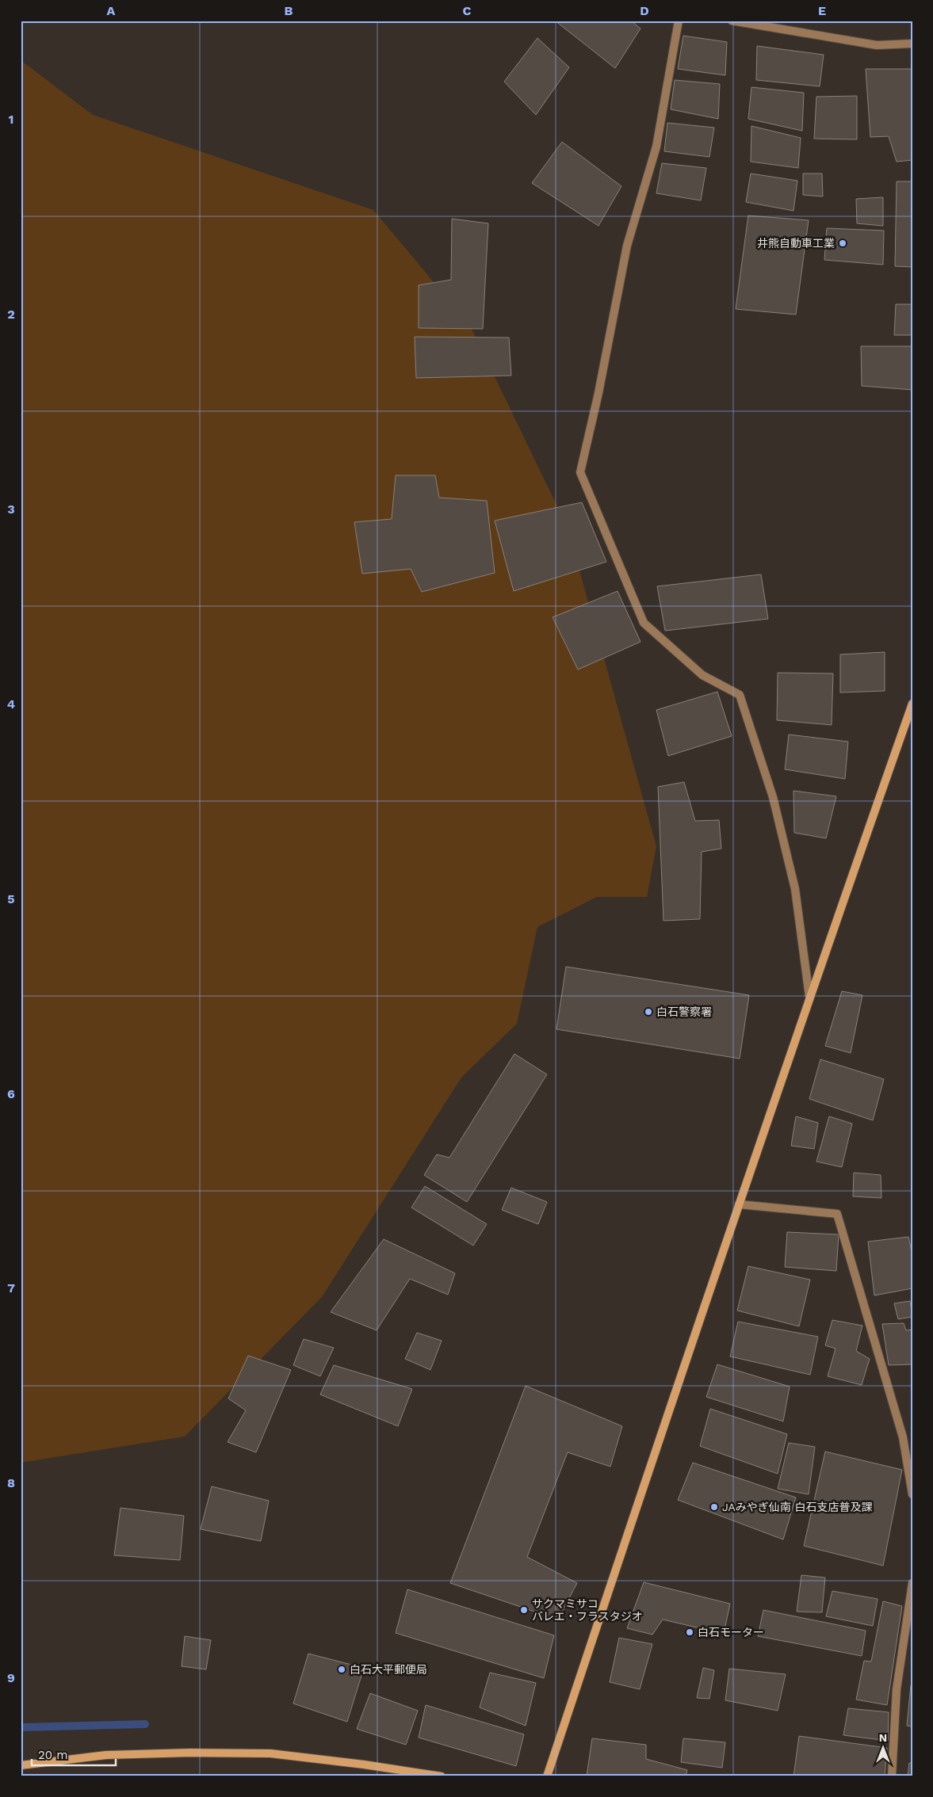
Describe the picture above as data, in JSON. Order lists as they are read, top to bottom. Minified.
{"places":["井熊自動車工業","白石警察署","JAみやぎ仙南 白石支店普及課","サクマミサコ バレエ・フラスタジオ","白石モーター","白石大平郵便局"],"scale_bar":"20 m","north":"top","grid":{"columns":["A","B","C","D","E"],"rows":["1","2","3","4","5","6","7","8","9"]}}
